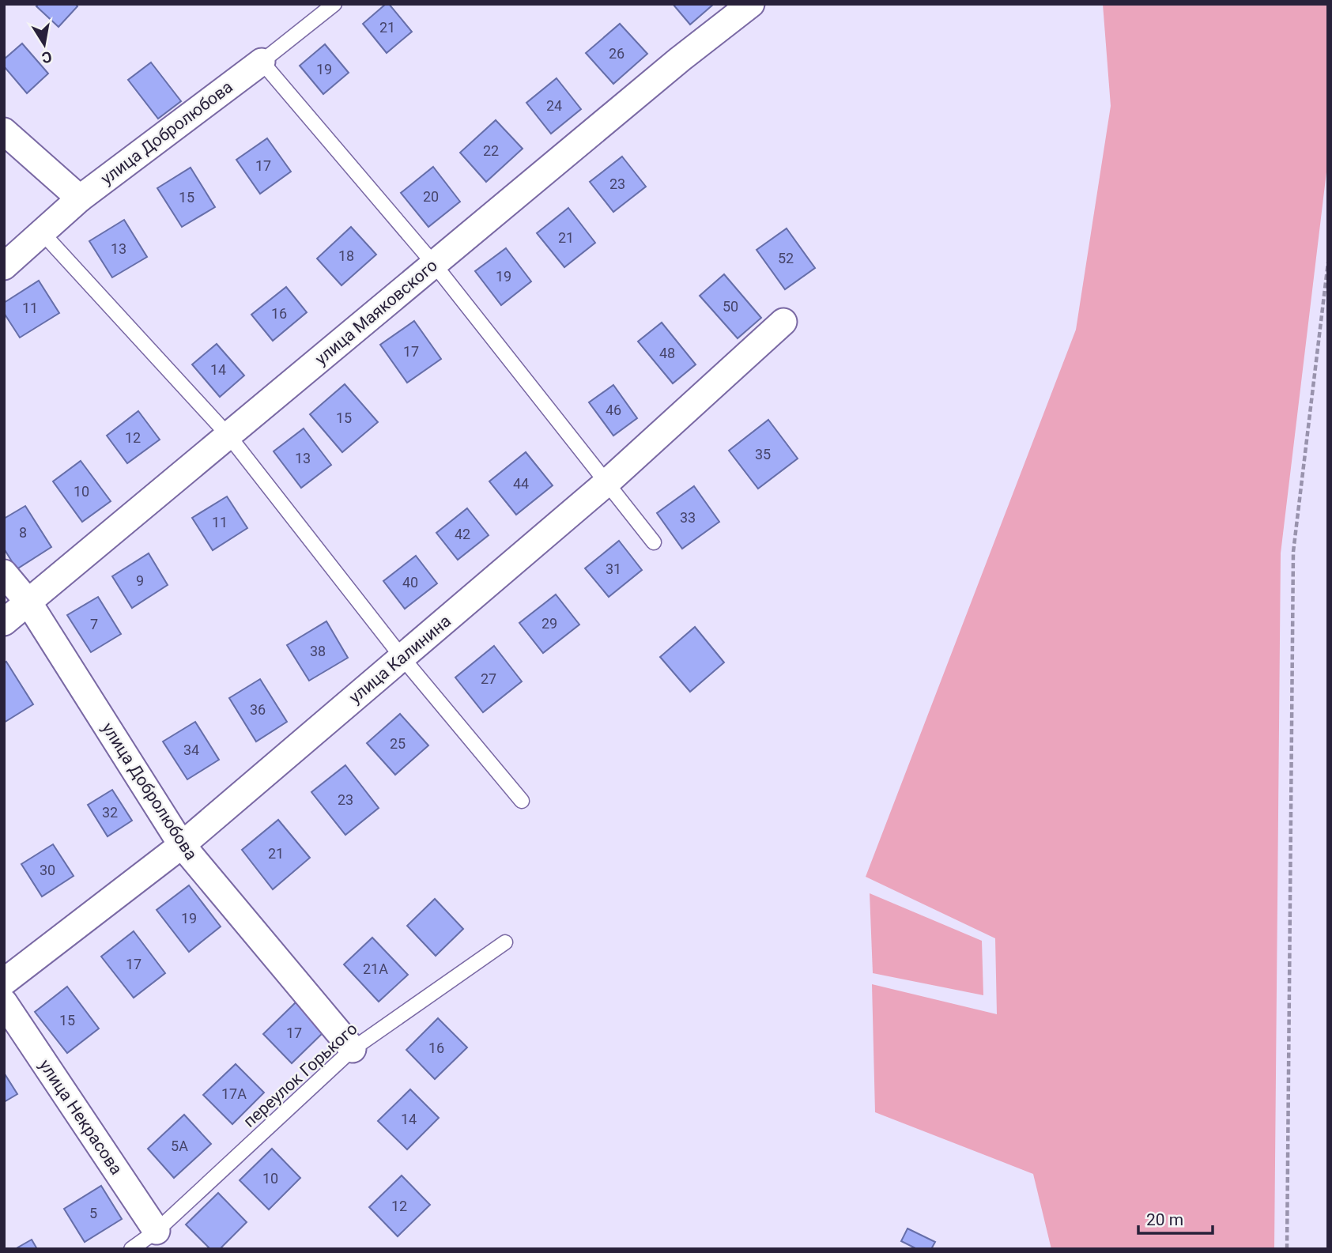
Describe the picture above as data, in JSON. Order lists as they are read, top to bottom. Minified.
{"streets":{"street":["улица Добролюбова","улица Маяковского","улица Калинина","улица Некрасова"],"lane":["переулок Горького"]},"crossings":[["улица Добролюбова","улица Маяковского"],["улица Добролюбова","улица Калинина"],["улица Добролюбова","переулок Горького"],["переулок Горького","улица Некрасова"]],"house_numbers":["21","26","19","24","22","17","23","20","15","21","13","18","52","19","50","11","16","17","48","14","46","15","12","35","13","44","10","33","11","8","42","31","9","40","29","7","38","27","36","25","34","23","32","21","30","19","17","21А","15","17","16","17А","14","5А","10","12","5"],"scale_bar":"20 m","north":"bottom"}
